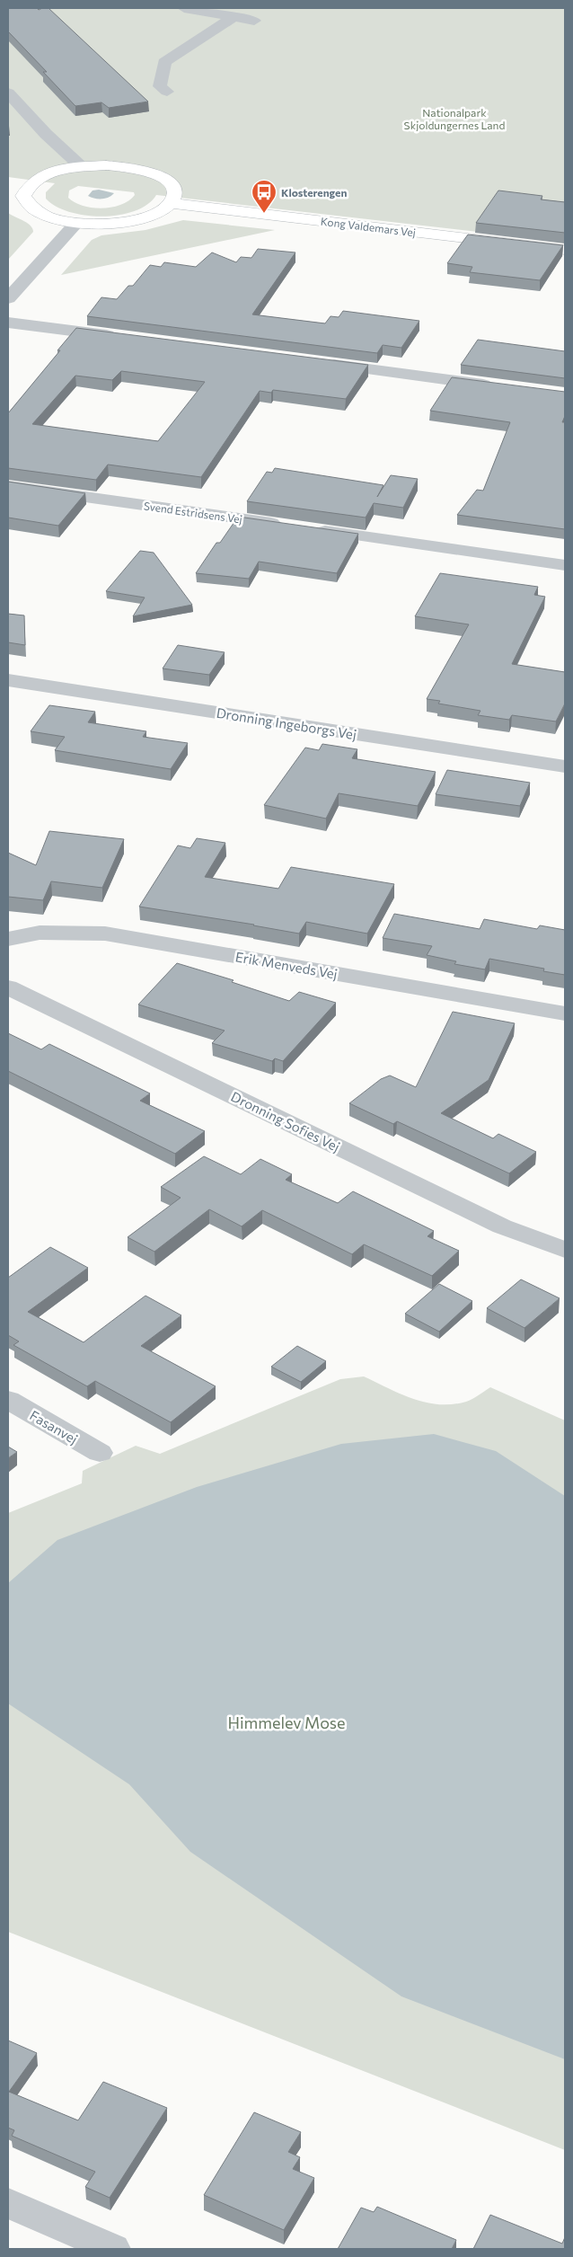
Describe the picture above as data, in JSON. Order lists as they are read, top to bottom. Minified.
{"streets":{"main road":["Kong Valdemars Vej"],"street":["Svend Estridsens Vej","Dronning Ingeborgs Vej","Erik Menveds Vej","Dronning Sofies Vej","Fasanvej"]},"parks":["Nationalpark Skjoldungernes Land","Himmelev Mose"],"places":{"bus stop":["Klosterengen"]}}
